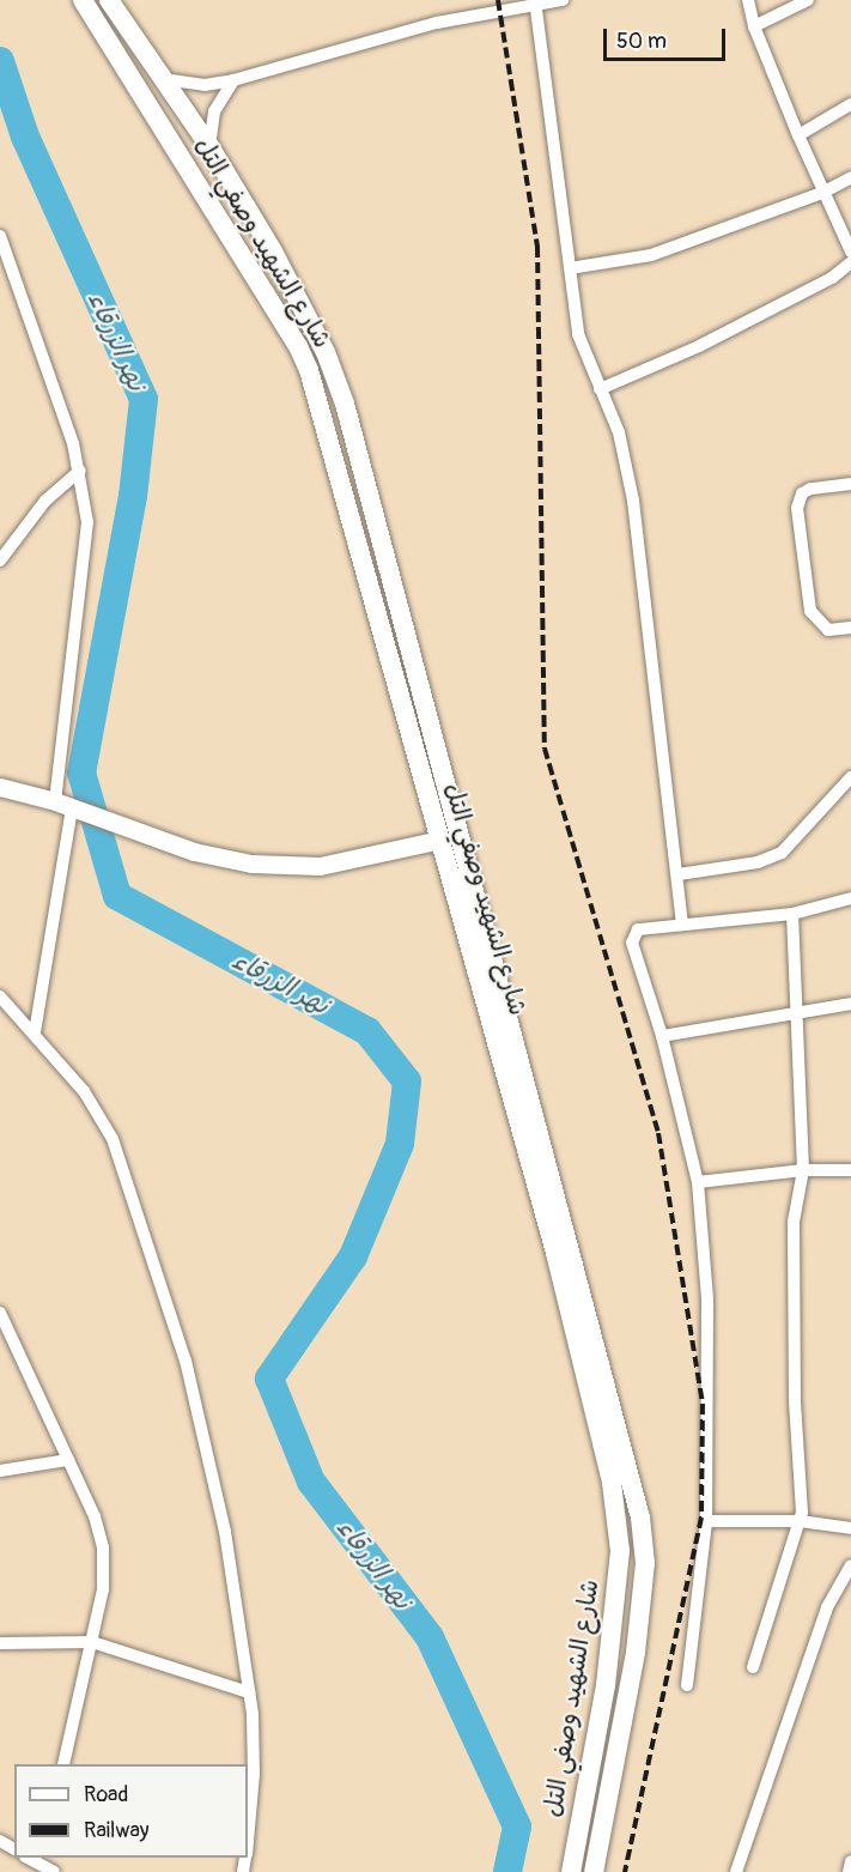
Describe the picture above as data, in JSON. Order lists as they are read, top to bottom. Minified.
{"streets":{"main road":["شارع الشهيد وصفي التل"]},"water":["نهر الزرقاء"],"legend":["Road","Railway"],"scale_bar":"50 m"}
